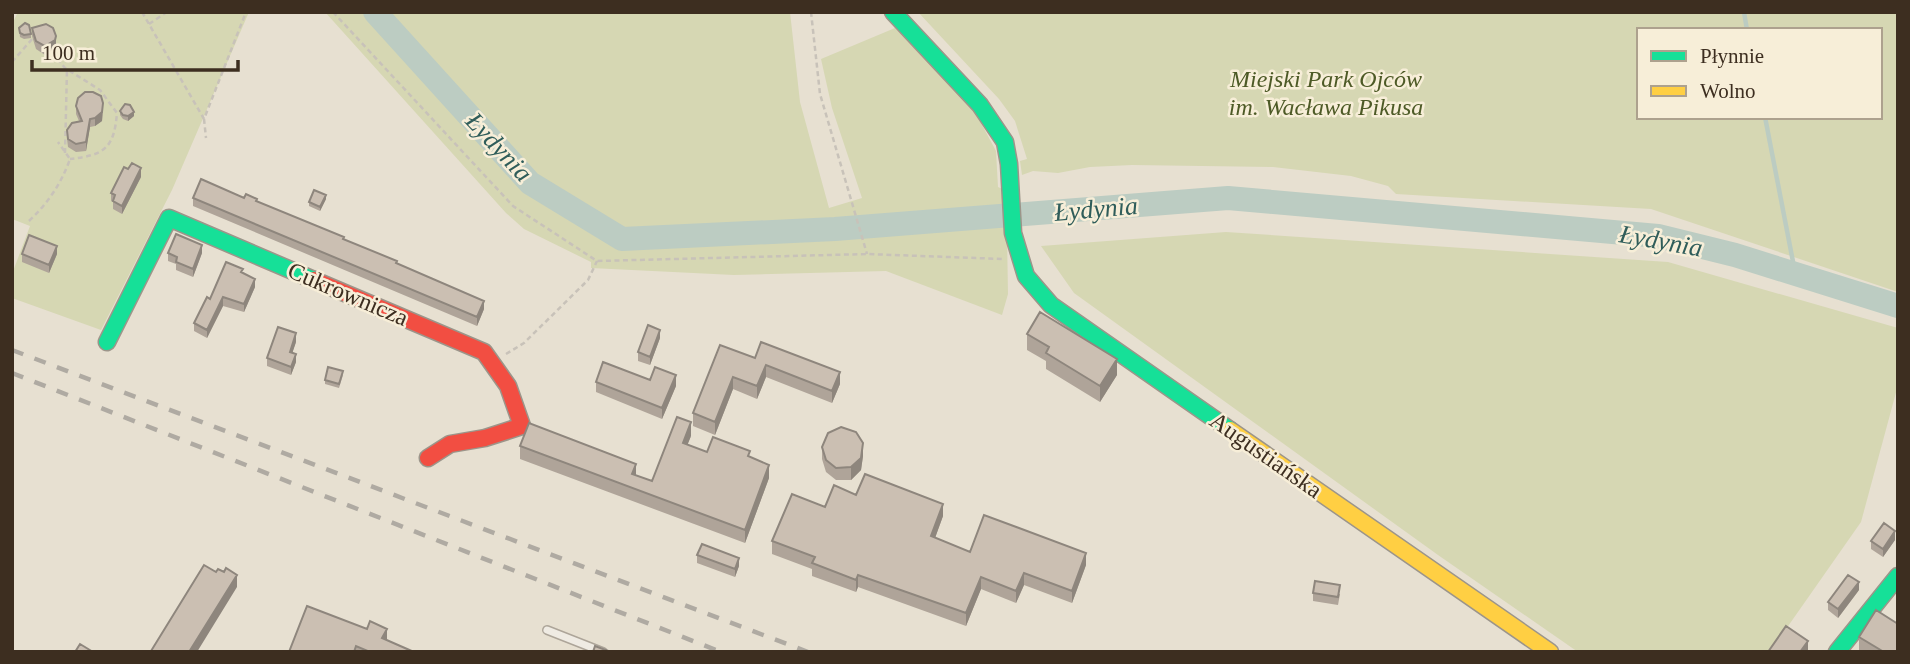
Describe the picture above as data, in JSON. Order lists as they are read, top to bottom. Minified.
{"streets":{"street":["Cukrownicza","Augustiańska"]},"water":["Łydynia"],"parks":["Miejski Park Ojców im. Wacława Pikusa"],"legend":["Płynnie","Wolno"],"scale_bar":"100 m"}
